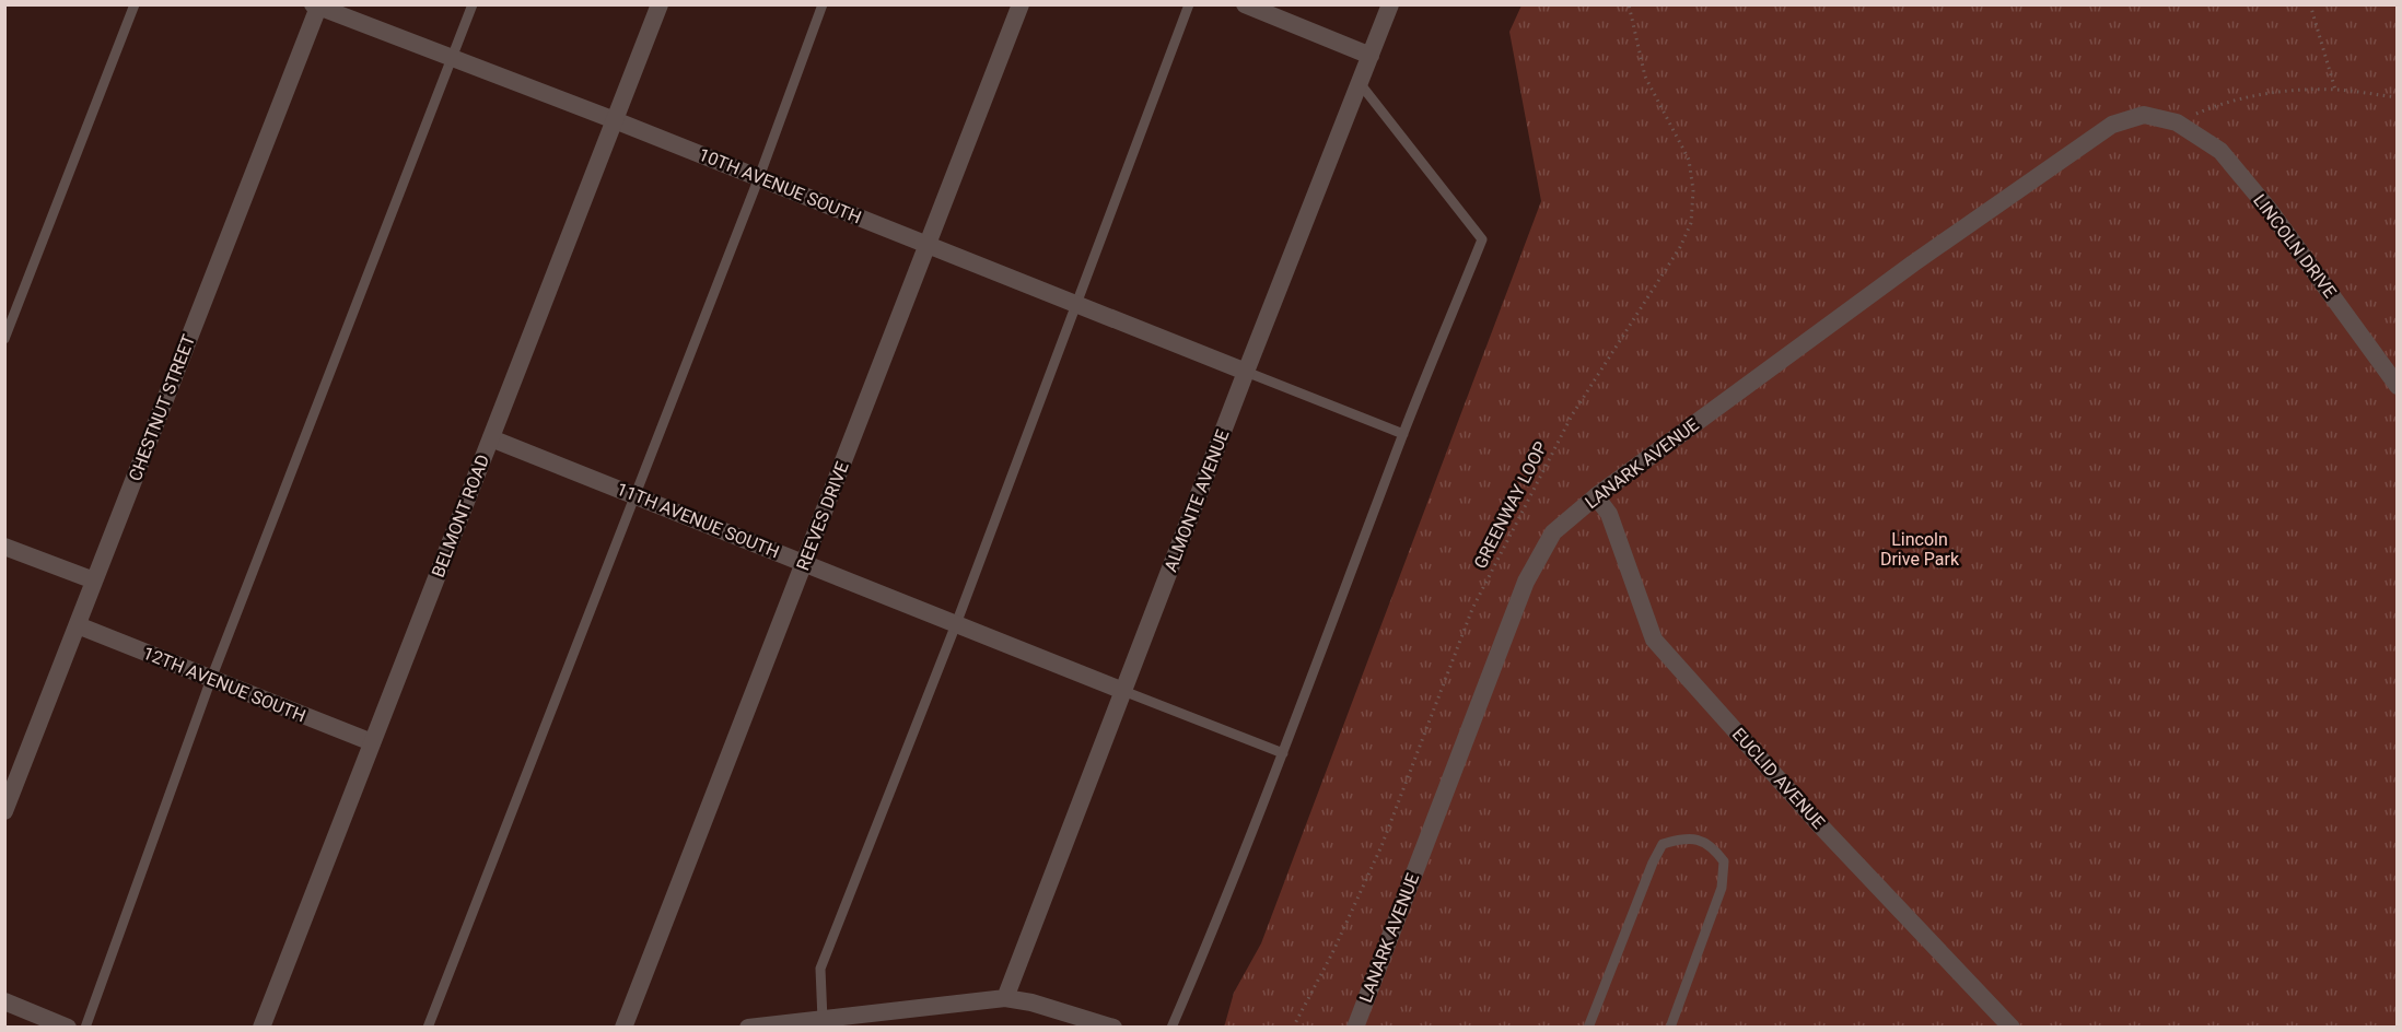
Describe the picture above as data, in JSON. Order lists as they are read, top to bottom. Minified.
{"streets":{"street":["10TH AVENUE SOUTH","LINCOLN DRIVE","CHESTNUT STREET","LANARK AVENUE","ALMONTE AVENUE","BELMONT ROAD","REEVES DRIVE","11TH AVENUE SOUTH","12TH AVENUE SOUTH","EUCLID AVENUE"],"path":["GREENWAY LOOP"]},"crossings":[["10TH AVENUE SOUTH","CHESTNUT STREET"],["10TH AVENUE SOUTH","ALMONTE AVENUE"],["10TH AVENUE SOUTH","BELMONT ROAD"],["10TH AVENUE SOUTH","REEVES DRIVE"],["LINCOLN DRIVE","LANARK AVENUE"],["CHESTNUT STREET","12TH AVENUE SOUTH"],["LANARK AVENUE","EUCLID AVENUE"],["ALMONTE AVENUE","11TH AVENUE SOUTH"],["BELMONT ROAD","11TH AVENUE SOUTH"],["BELMONT ROAD","12TH AVENUE SOUTH"],["REEVES DRIVE","11TH AVENUE SOUTH"]],"parks":["Lincoln Drive Park"]}
